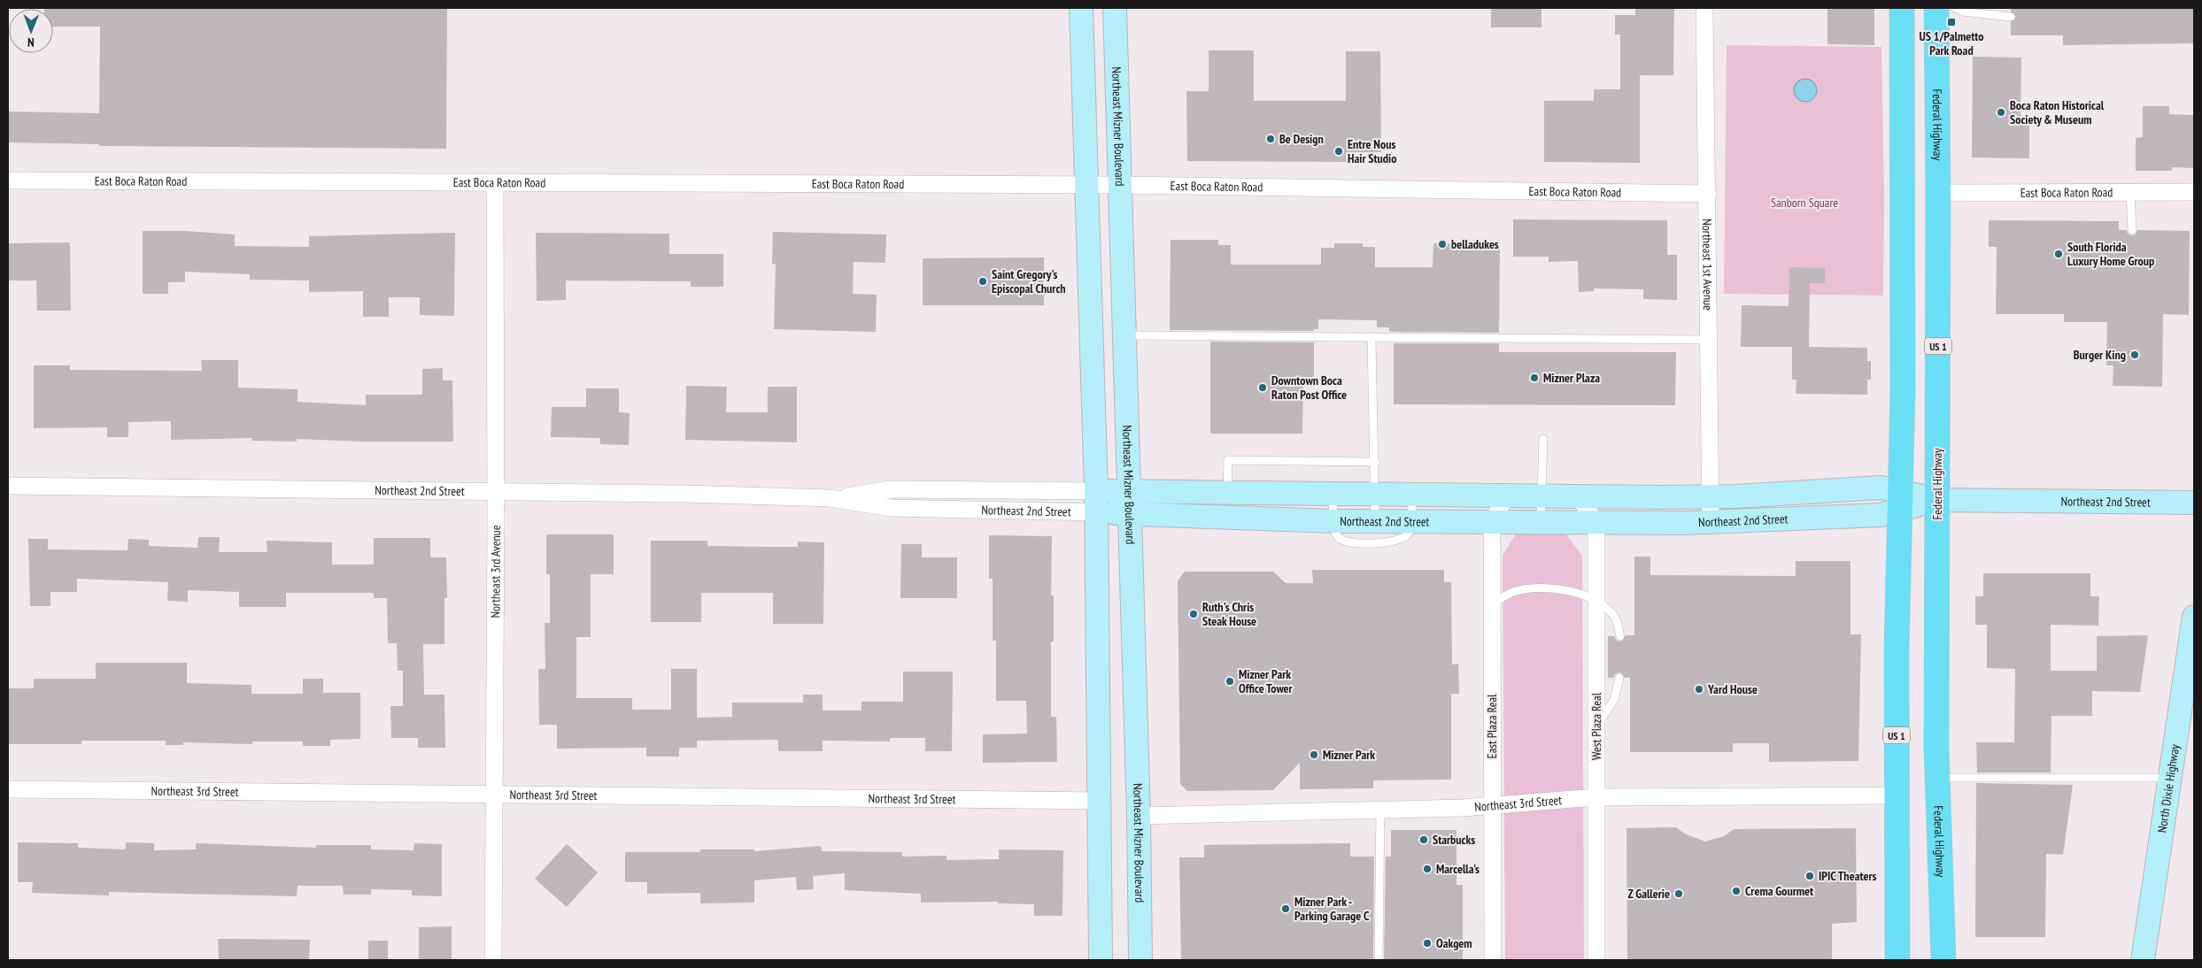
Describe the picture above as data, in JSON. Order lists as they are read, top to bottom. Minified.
{"streets":{"main road":["Northeast Mizner Boulevard","Federal Highway","US 1","Northeast 2nd Street","North Dixie Highway"],"street":["East Boca Raton Road","Northeast 1st Avenue","Northeast 3rd Avenue","East Plaza Real","West Plaza Real","Northeast 3rd Street"]},"crossings":[["Northeast Mizner Boulevard","East Boca Raton Road"],["Northeast Mizner Boulevard","Northeast 2nd Street"],["Northeast Mizner Boulevard","Northeast 3rd Street"],["Federal Highway","East Boca Raton Road"],["Federal Highway","Northeast 2nd Street"],["East Boca Raton Road","Northeast 1st Avenue"],["East Boca Raton Road","Northeast 3rd Avenue"],["Northeast 1st Avenue","Northeast 2nd Street"],["US 1","Northeast 2nd Street"],["US 1","Northeast 3rd Street"],["Northeast 2nd Street","Northeast 3rd Avenue"],["Northeast 2nd Street","East Plaza Real"],["Northeast 2nd Street","West Plaza Real"],["Northeast 3rd Avenue","Northeast 3rd Street"],["East Plaza Real","Northeast 3rd Street"],["West Plaza Real","Northeast 3rd Street"]],"parks":["Sanborn Square"],"places":{"transit":["US 1/Palmetto Park Road"],"other":["Boca Raton Historical Society & Museum","Be Design","Entre Nous Hair Studio","belladukes","South Florida Luxury Home Group","Saint Gregory's Episcopal Church","Burger King","Mizner Plaza","Downtown Boca Raton Post Office","Ruth's Chris Steak House","Mizner Park Office Tower","Yard House","Mizner Park","Starbucks","Marcella's","IPIC Theaters","Crema Gourmet","Z Gallerie","Mizner Park - Parking Garage C","Oakgem"]},"north":"bottom"}
